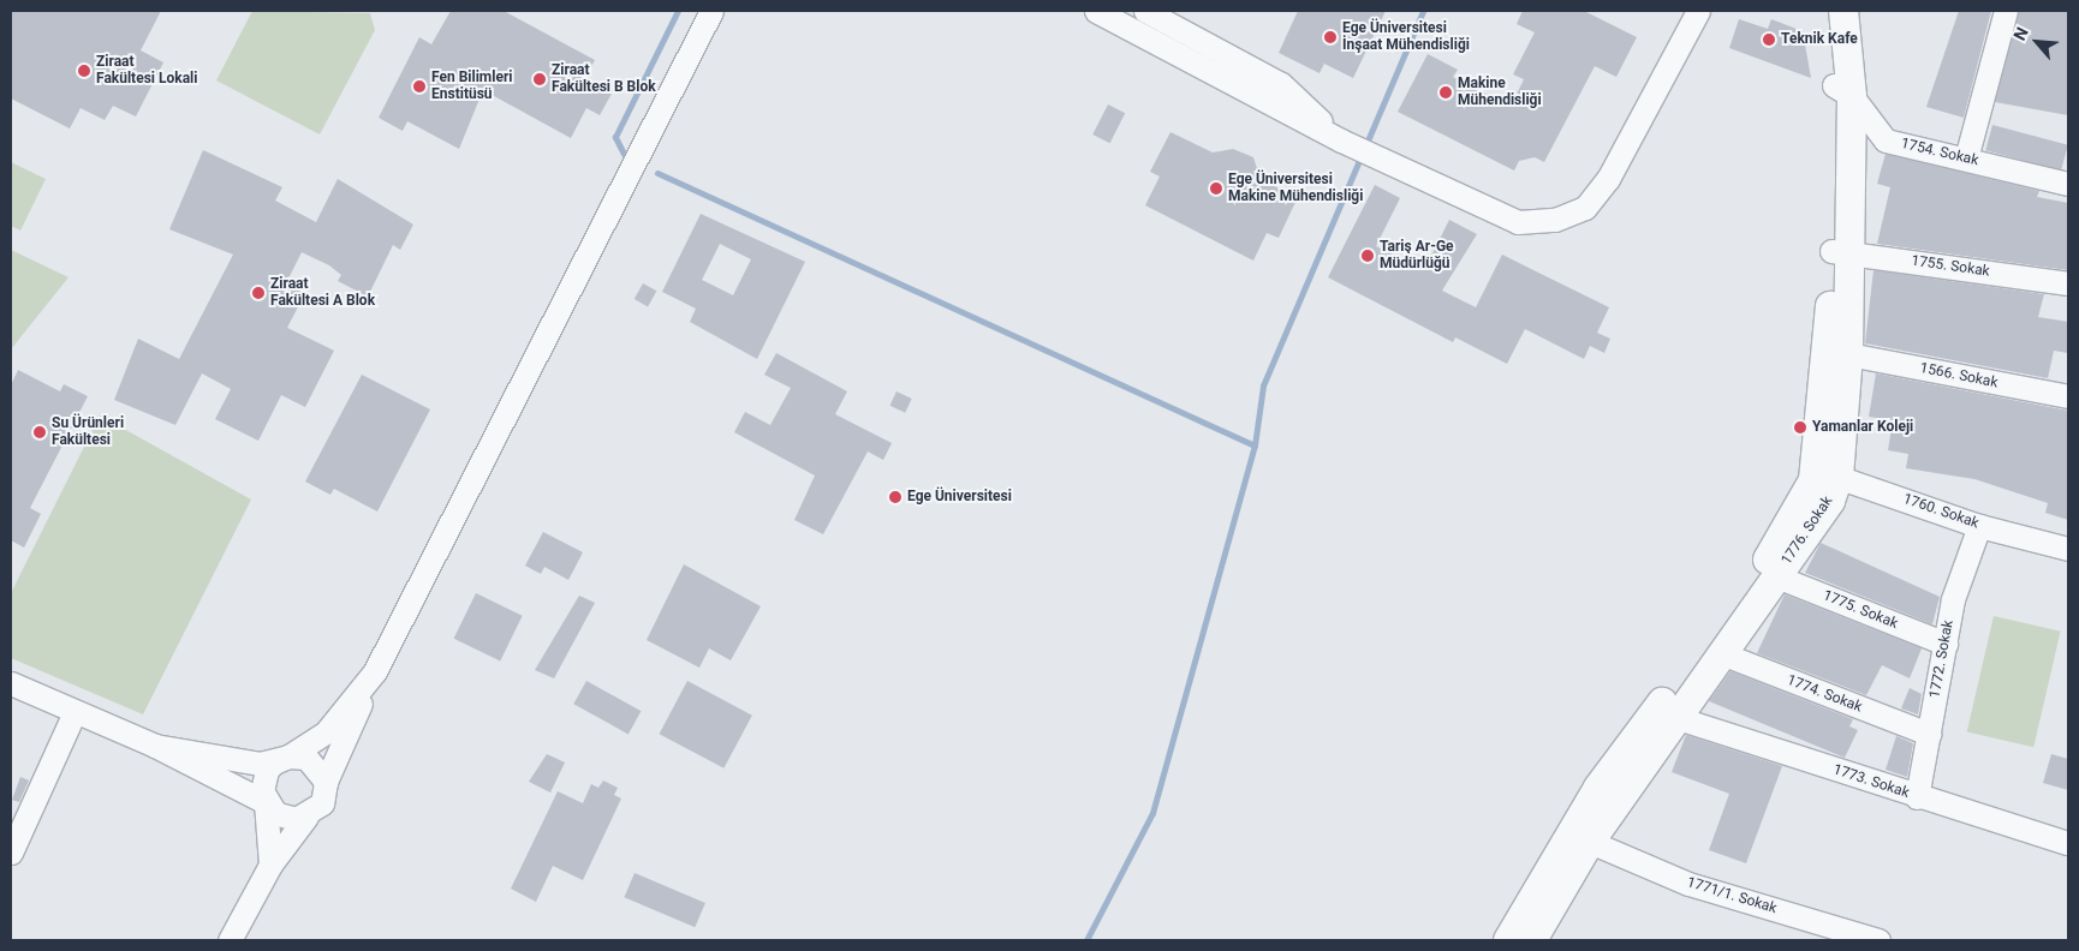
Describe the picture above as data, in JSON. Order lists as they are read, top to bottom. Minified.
{"streets":{"street":["1754. Sokak","1755. Sokak","1566. Sokak","1760. Sokak","1776. Sokak","1775. Sokak","1772. Sokak","1774. Sokak","1773. Sokak","1771/1. Sokak"]},"crossings":[["1754. Sokak","1776. Sokak"],["1755. Sokak","1776. Sokak"],["1566. Sokak","1776. Sokak"],["1760. Sokak","1776. Sokak"],["1760. Sokak","1772. Sokak"],["1776. Sokak","1775. Sokak"],["1776. Sokak","1774. Sokak"],["1776. Sokak","1773. Sokak"],["1776. Sokak","1771/1. Sokak"],["1775. Sokak","1772. Sokak"],["1772. Sokak","1774. Sokak"],["1772. Sokak","1773. Sokak"]],"places":["Ege Üniversitesi İnşaat Mühendisliği","Teknik Kafe","Ziraat Fakültesi Lokali","Ziraat Fakültesi B Blok","Fen Bilimleri Enstitüsü","Makine Mühendisliği","Ege Üniversitesi Makine Mühendisliği","Tariş Ar-Ge Müdürlüğü","Ziraat Fakültesi A Blok","Yamanlar Koleji","Su Ürünleri Fakültesi","Ege Üniversitesi"],"north":"top left"}
